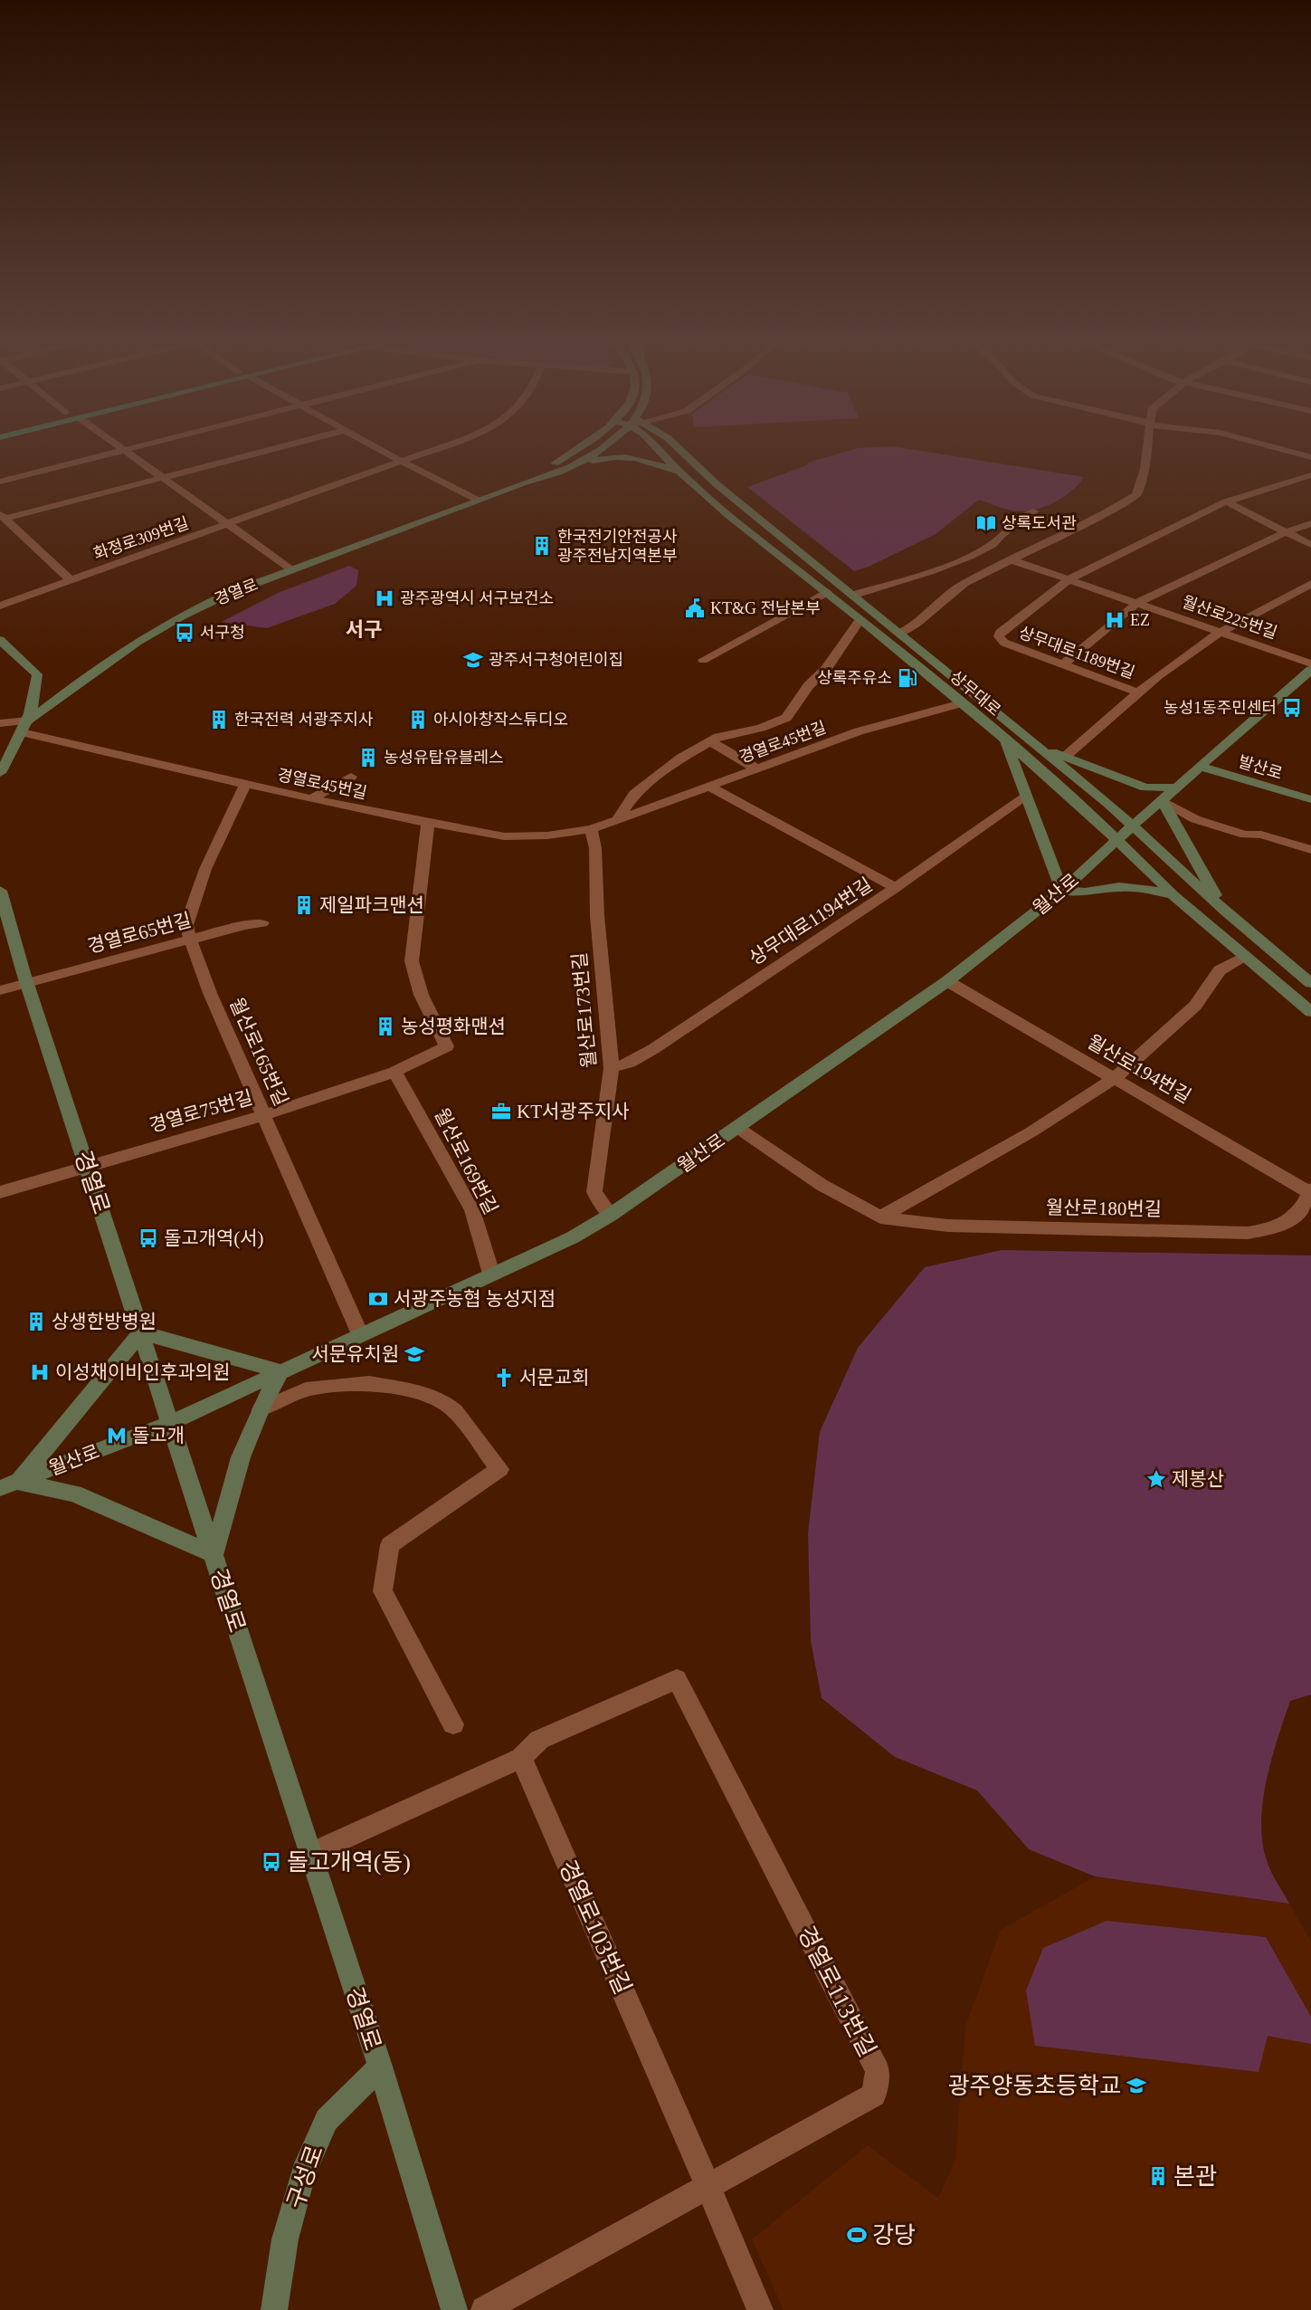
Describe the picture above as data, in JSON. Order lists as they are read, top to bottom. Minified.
{"streets":{"street":["화정로309번길","경열로","월산로225번길","상무대로1189번길","상무대로","경열로45번길","발산로","월산로","상무대로1194번길","경열로65번길","월산로173번길","월산로165번길","월산로194번길","경열로75번길","월산로169번길","월산로180번길","경열로103번길","경열로113번길","구성로"]},"crossings":[["경열로","경열로45번길"],["경열로","월산로"],["경열로","경열로65번길"],["경열로","경열로75번길"],["경열로","구성로"],["월산로225번길","상무대로1189번길"],["상무대로","경열로45번길"],["상무대로","월산로"],["경열로45번길","월산로173번길"],["경열로45번길","월산로165번길"],["경열로45번길","경열로75번길"],["발산로","월산로"],["월산로","월산로173번길"],["월산로","월산로165번길"],["월산로","월산로194번길"],["월산로","월산로169번길"],["월산로","월산로180번길"],["상무대로1194번길","월산로173번길"],["경열로65번길","월산로165번길"],["월산로165번길","경열로75번길"],["월산로194번길","월산로180번길"],["경열로75번길","월산로169번길"],["경열로103번길","경열로113번길"]],"districts":["서구"],"places":{"library":["상록도서관"],"building":["한국전기안전공사 광주전남지역본부","한국전력 서광주지사","아시아창작스튜디오","농성유탑유블레스","제일파크맨션","농성평화맨션","상생한방병원","본관"],"hospital":["광주광역시 서구보건소","EZ","이성채이비인후과의원"],"public building":["KT&G 전남본부"],"bus stop":["서구청","농성1동주민센터","돌고개역(서)","돌고개역(동)"],"school or university":["광주서구청어린이집","서문유치원","광주양동초등학교"],"fuel station":["상록주유소"],"office":["KT서광주지사"],"bank":["서광주농협 농성지점"],"church":["서문교회"],"metro station":["돌고개"],"place":["제봉산"],"sports":["강당"]}}
